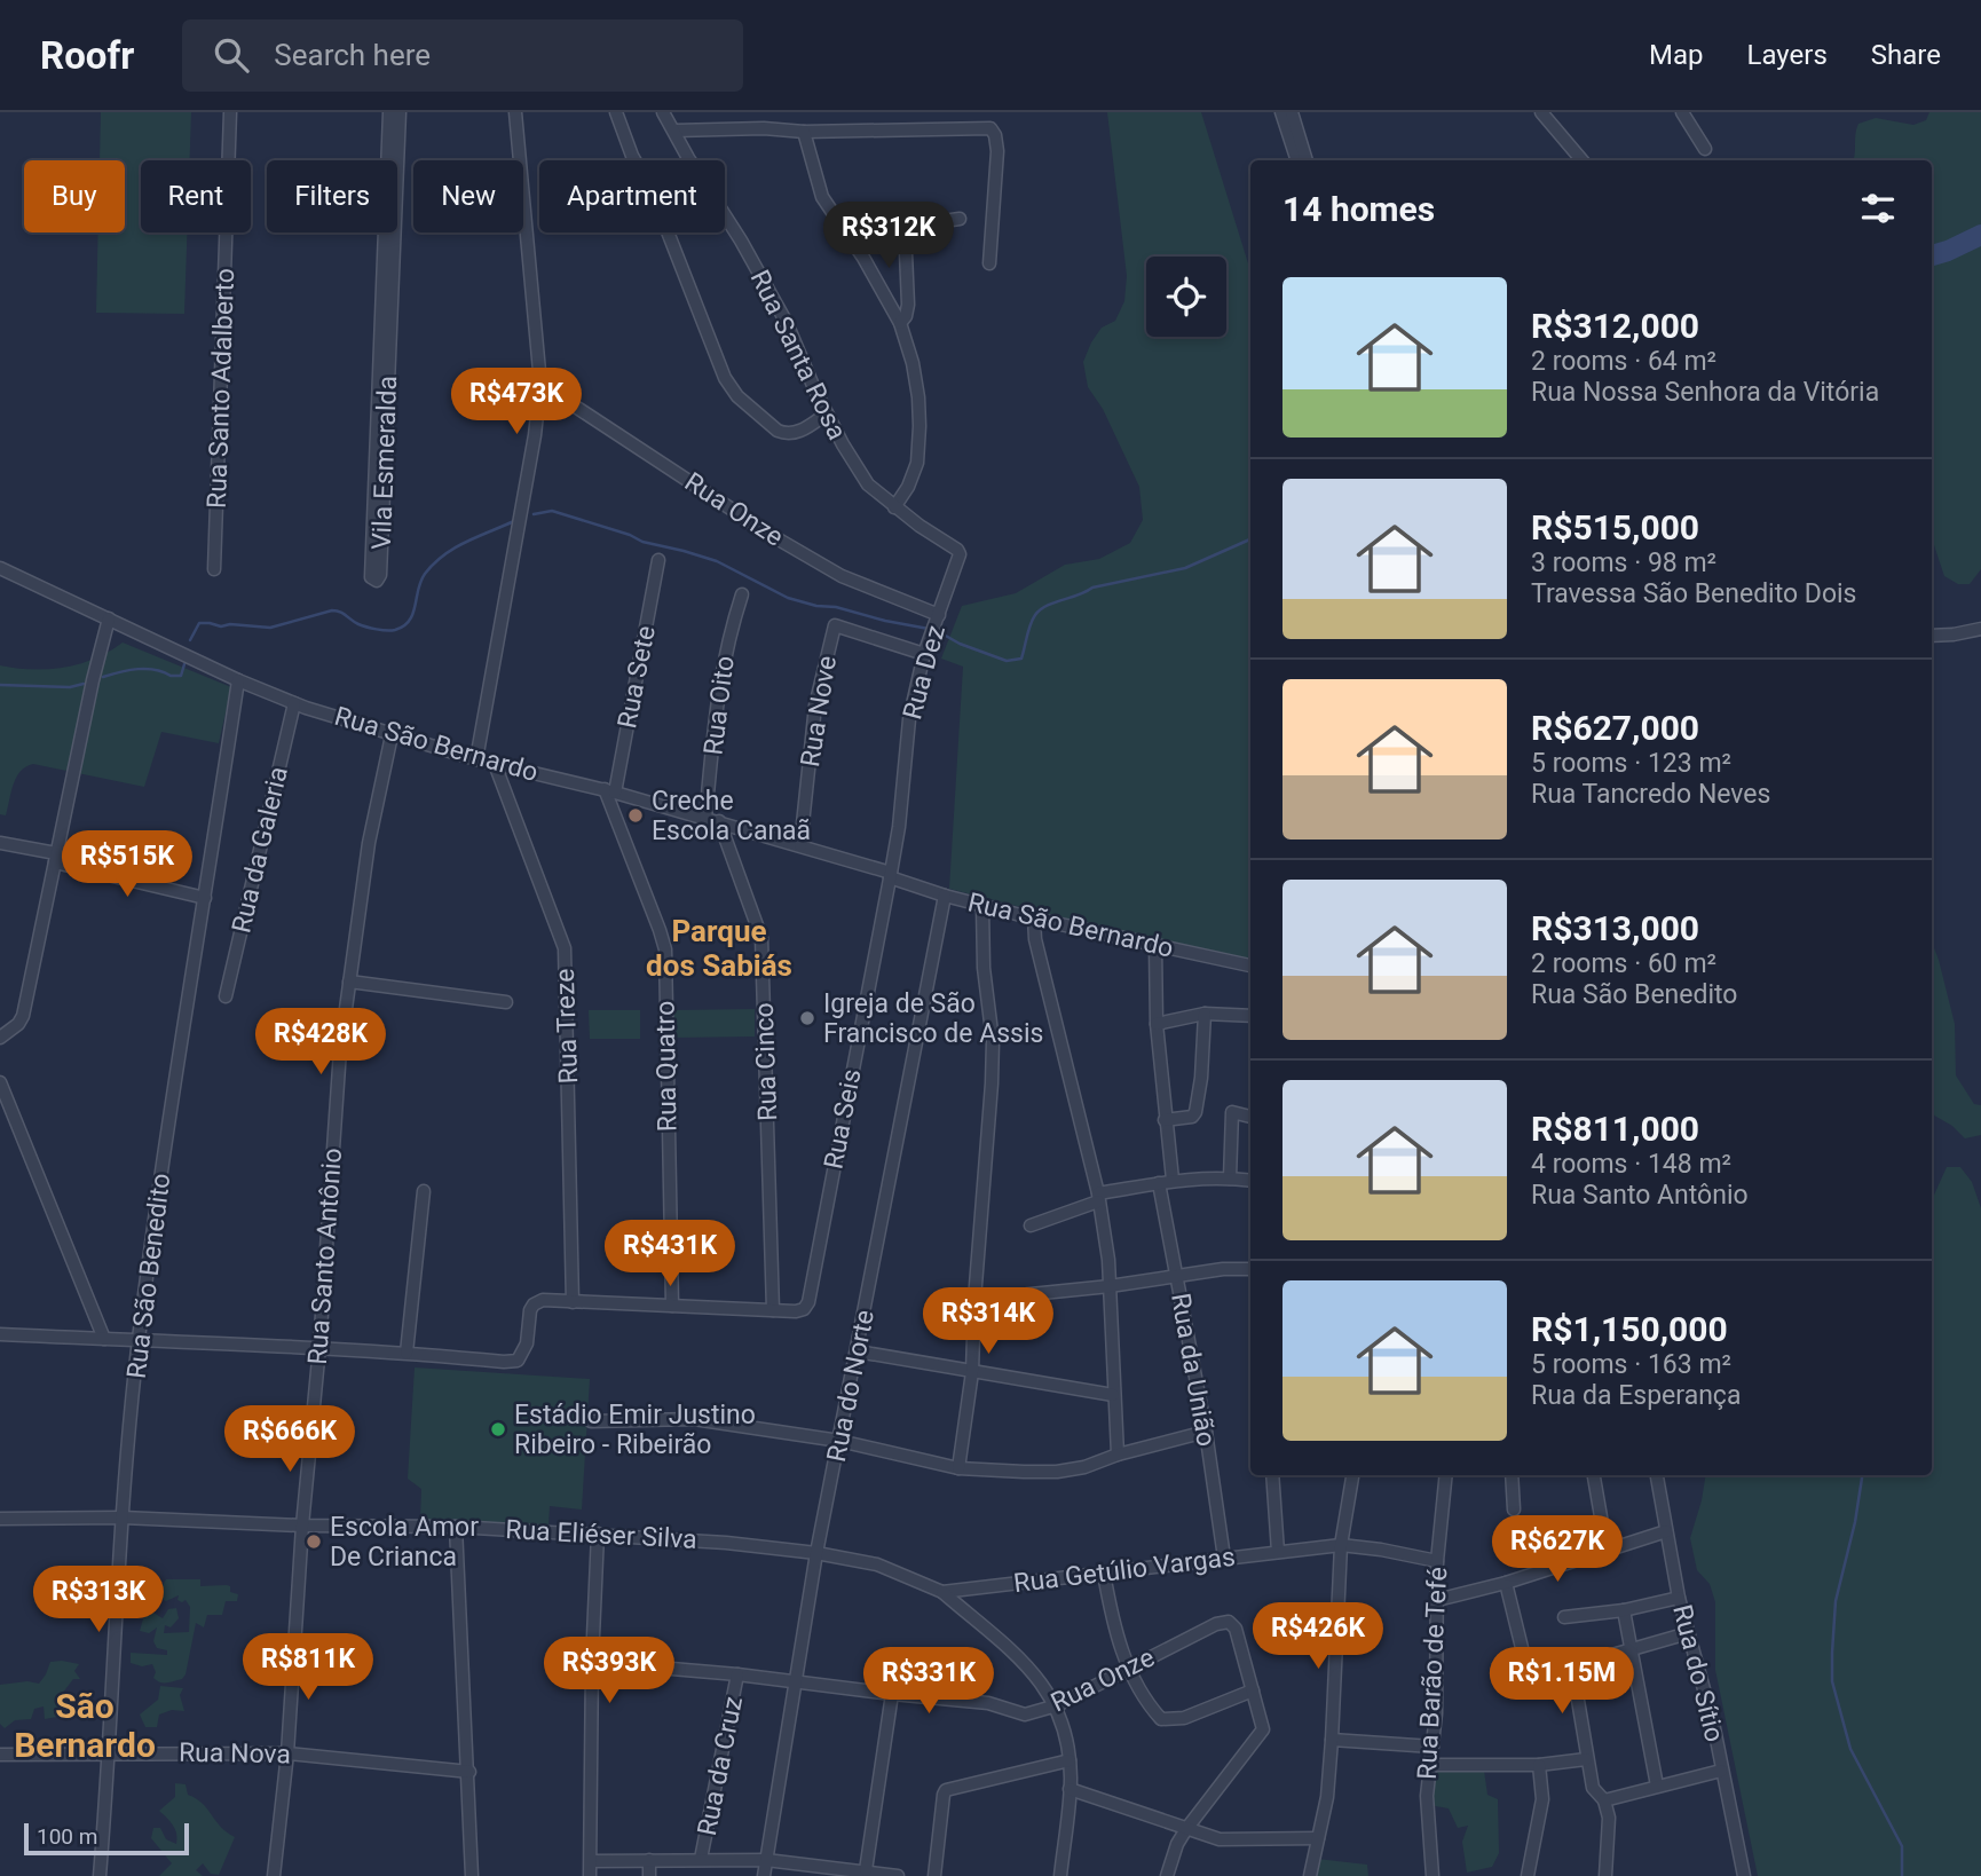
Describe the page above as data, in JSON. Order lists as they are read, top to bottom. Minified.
{"streets":{"street":["Rua Santa Rosa","Rua Santo Adalberto","Vila Esmeralda","Rua Onze","Rua Dez","Rua Sete","Rua Oito","Rua Nove","Rua São Bernardo","Rua da Galeria","Rua Treze","Rua Cinco","Rua Quatro","Rua Seis","Rua Santo Antônio","Rua São Benedito","Rua da União","Rua do Norte","Rua Eliéser Silva","Rua Getúlio Vargas","Rua Barão de Tefé","Rua do Sítio","Rua Nova","Rua da Cruz"]},"crossings":[["Rua Santa Rosa","Rua Dez"],["Rua Onze","Rua Dez"],["Rua Onze","Rua do Norte"],["Rua Onze","Rua da Cruz"],["Rua Dez","Rua Nove"],["Rua Dez","Rua São Bernardo"],["Rua Dez","Rua Seis"],["Rua Sete","Rua São Bernardo"],["Rua Sete","Rua Quatro"],["Rua Oito","Rua São Bernardo"],["Rua Nove","Rua São Bernardo"],["Rua São Bernardo","Rua da Galeria"],["Rua São Bernardo","Rua Treze"],["Rua São Bernardo","Rua Cinco"],["Rua São Bernardo","Rua Quatro"],["Rua São Bernardo","Rua Seis"],["Rua São Bernardo","Rua Santo Antônio"],["Rua São Bernardo","Rua São Benedito"],["Rua São Bernardo","Rua do Norte"],["Rua Cinco","Rua Seis"],["Rua Santo Antônio","Rua Eliéser Silva"],["Rua Santo Antônio","Rua Nova"],["Rua São Benedito","Rua Eliéser Silva"],["Rua São Benedito","Rua Nova"],["Rua da União","Rua Getúlio Vargas"],["Rua do Norte","Rua Eliéser Silva"],["Rua do Norte","Rua Getúlio Vargas"],["Rua Eliéser Silva","Rua Getúlio Vargas"],["Rua Getúlio Vargas","Rua Barão de Tefé"]],"districts":["Parque dos Sabiás","São Bernardo"],"places":["Creche Escola Canaã","Igreja de São Francisco de Assis","Estádio Emir Justino Ribeiro - Ribeirão","Escola Amor De Crianca"],"scale_bar":"100 m","page":{"header":"Roofr","search":"Search here","nav":["Map","Layers","Share"],"chip":["Buy","Rent","Filters","New","Apartment"],"heading":"14 homes","price":["R$312K","R$473K","R$515K","R$428K","R$431K","R$314K","R$666K","R$627K","R$313K","R$426K","R$811K","R$393K","R$331K","R$1.15M"],"list":[{"name":"R$312,000","note":"2 rooms · 64 m² · Rua Nossa Senhora da Vitória"},{"name":"R$515,000","note":"3 rooms · 98 m² · Travessa São Benedito Dois"},{"name":"R$627,000","note":"5 rooms · 123 m² · Rua Tancredo Neves"},{"name":"R$313,000","note":"2 rooms · 60 m² · Rua São Benedito"},{"name":"R$811,000","note":"4 rooms · 148 m² · Rua Santo Antônio"},{"name":"R$1,150,000","note":"5 rooms · 163 m² · Rua da Esperança"}],"scale":"100 m"}}
